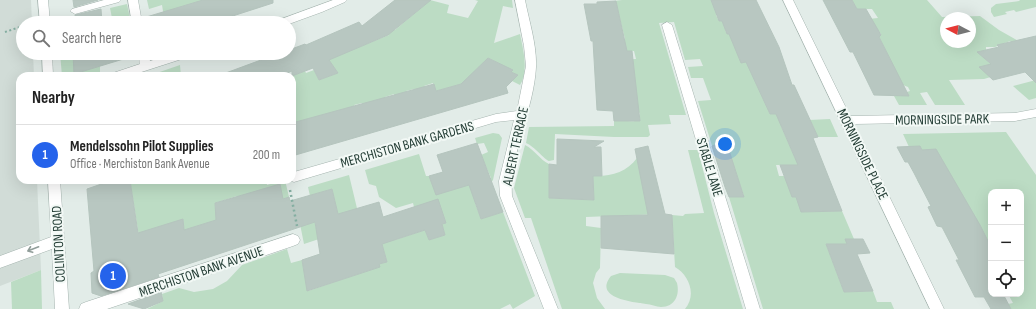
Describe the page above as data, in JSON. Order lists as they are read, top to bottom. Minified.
{"streets":{"street":["MORNINGSIDE PARK","MERCHISTON BANK GARDENS","ALBERT TERRACE","MORNINGSIDE PLACE","STABLE LANE","COLINTON ROAD","MERCHISTON BANK AVENUE"]},"crossings":[["MORNINGSIDE PARK","MORNINGSIDE PLACE"],["MERCHISTON BANK GARDENS","ALBERT TERRACE"]],"north":"left","page":{"search":"Search here","heading":"Nearby","list":[{"mark":"1","name":"Mendelssohn Pilot Supplies","note":"Office · Merchiston Bank Avenue","value":"200 m"}],"map_buttons":["+","−"],"pins":"1"}}
